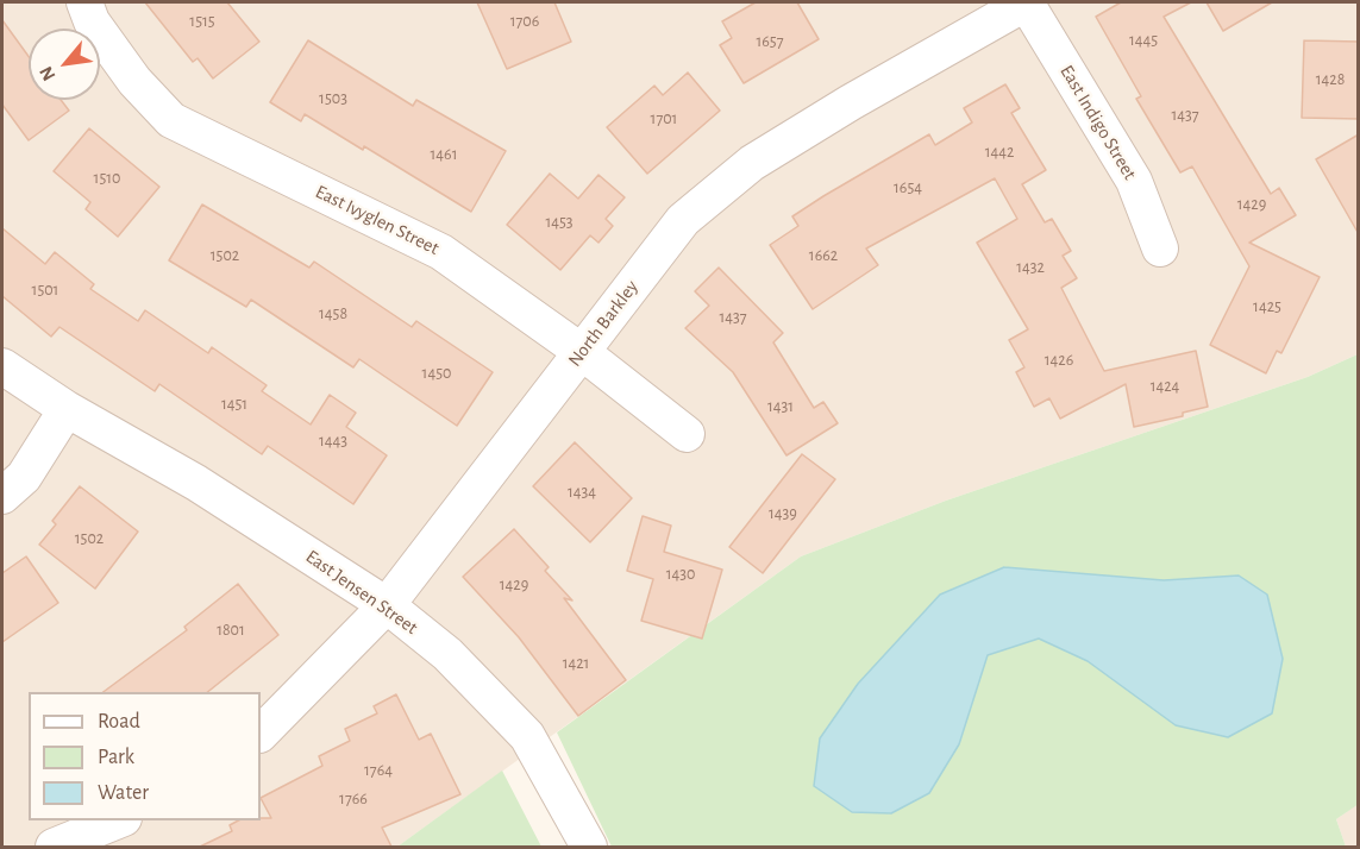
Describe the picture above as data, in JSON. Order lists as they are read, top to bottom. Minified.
{"streets":{"street":["East Indigo Street","East Ivyglen Street","North Barkley","East Jensen Street"]},"crossings":[["East Indigo Street","North Barkley"],["East Ivyglen Street","North Barkley"],["North Barkley","East Jensen Street"]],"house_numbers":["1515","1706","1445","1657","1428","1503","1437","1701","1442","1461","1510","1654","1429","1453","1502","1662","1432","1501","1425","1458","1437","1426","1450","1424","1451","1431","1443","1434","1439","1502","1430","1429","1801","1421","1764","1766"],"legend":["Road","Park","Water"],"north":"bottom left"}
